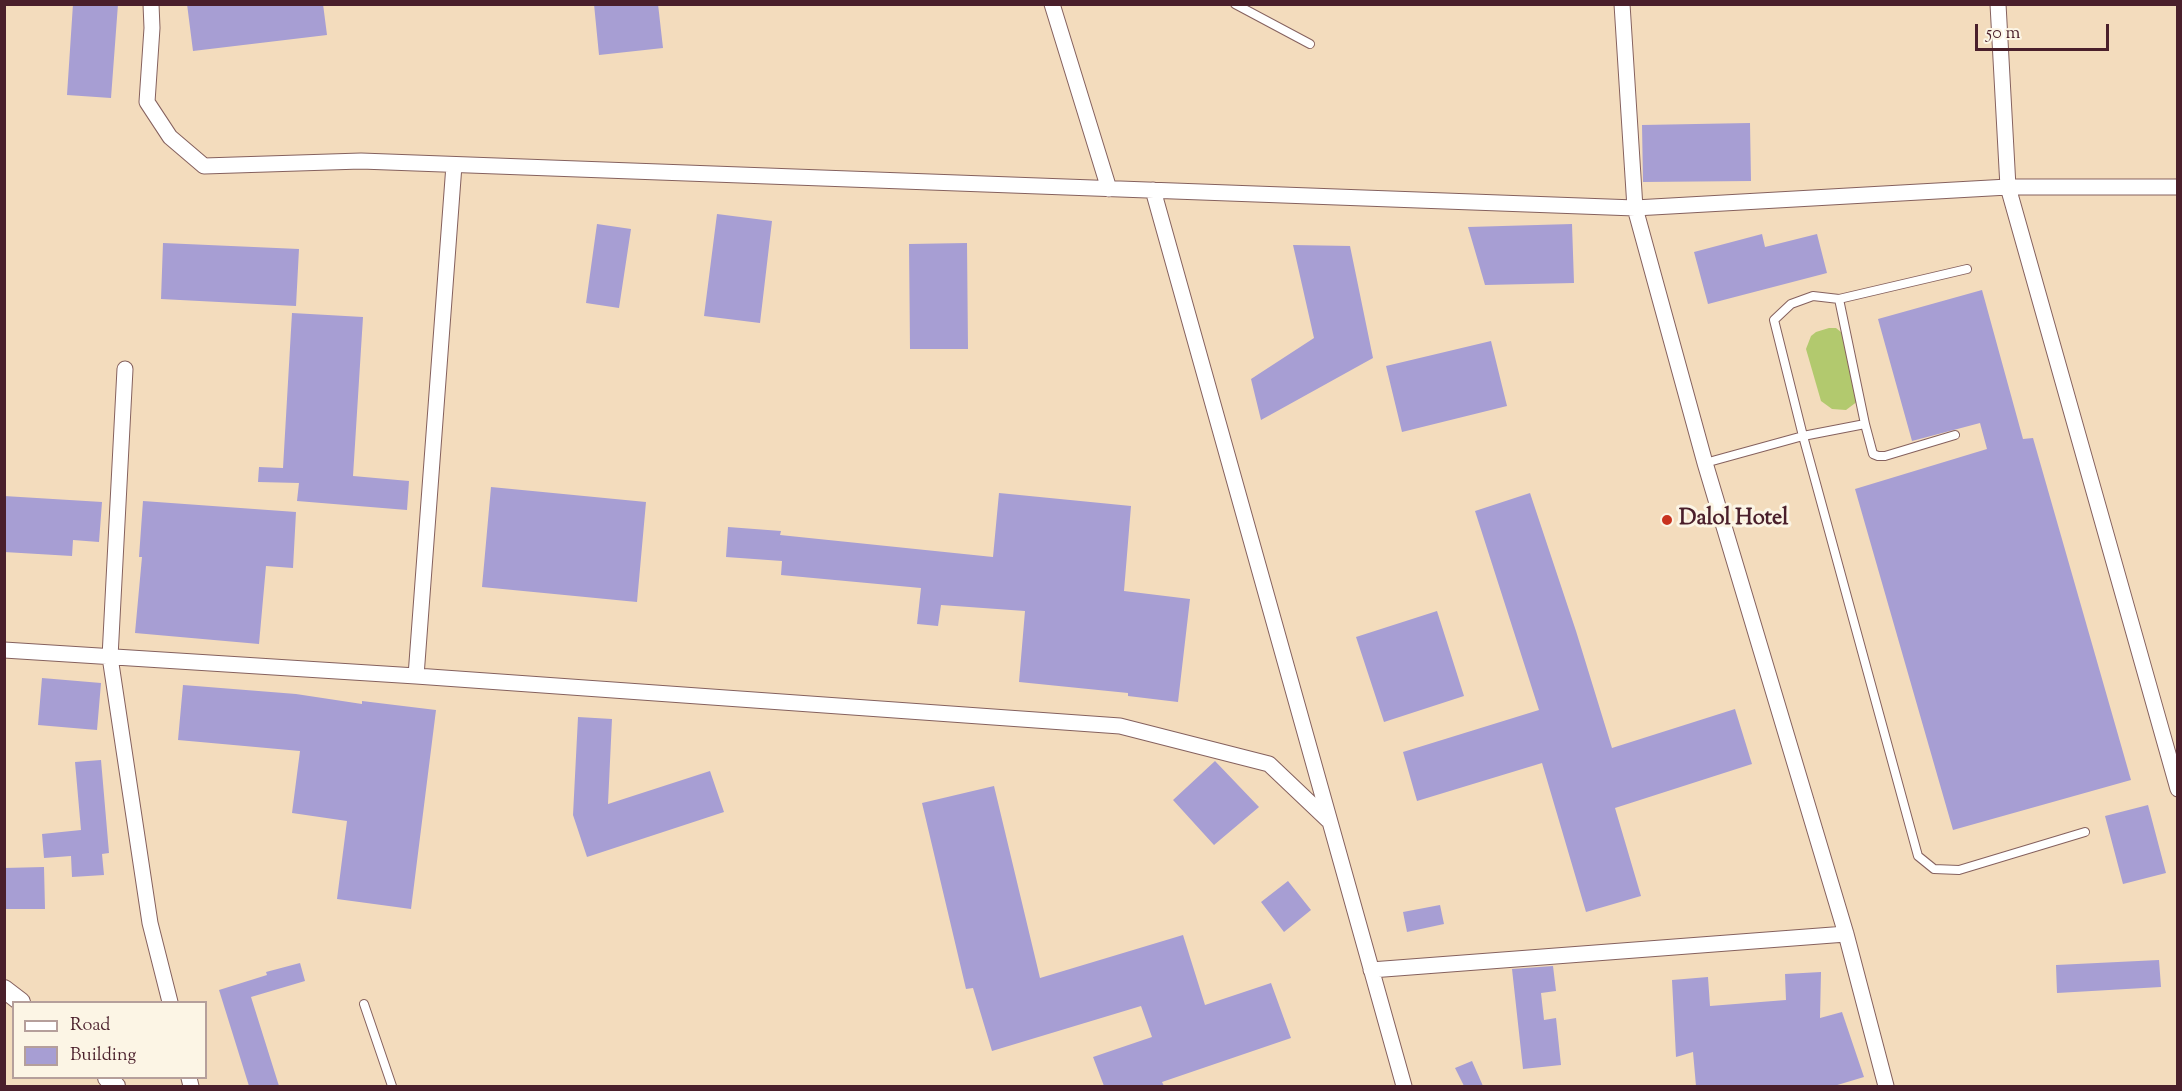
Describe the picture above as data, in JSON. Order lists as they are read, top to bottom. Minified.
{"places":["Dalol Hotel"],"legend":["Road","Building"],"scale_bar":"50 m"}
